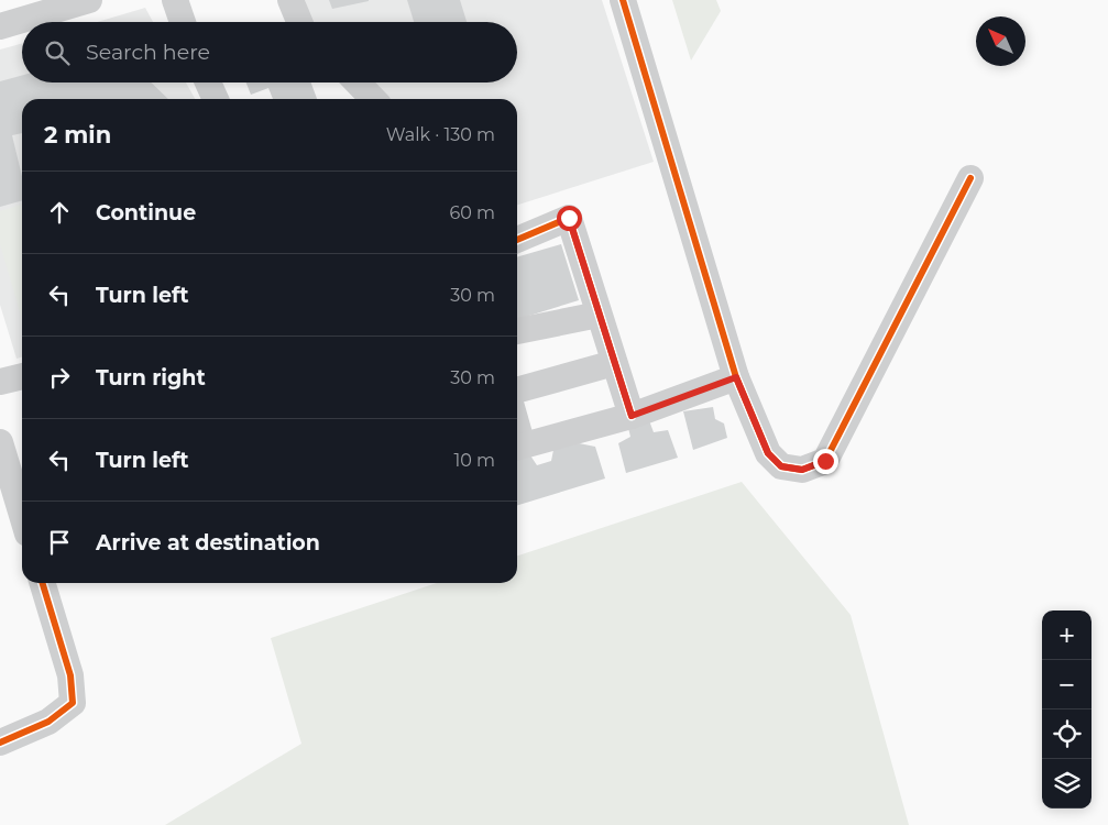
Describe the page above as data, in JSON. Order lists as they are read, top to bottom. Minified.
{"north":"top left","page":{"search":"Search here","heading":["2 min","Walk · 130 m"],"list":[["Continue","60 m"],["Turn left","30 m"],["Turn right","30 m"],["Turn left","10 m"],"Arrive at destination"],"map_buttons":["+","−"]}}
